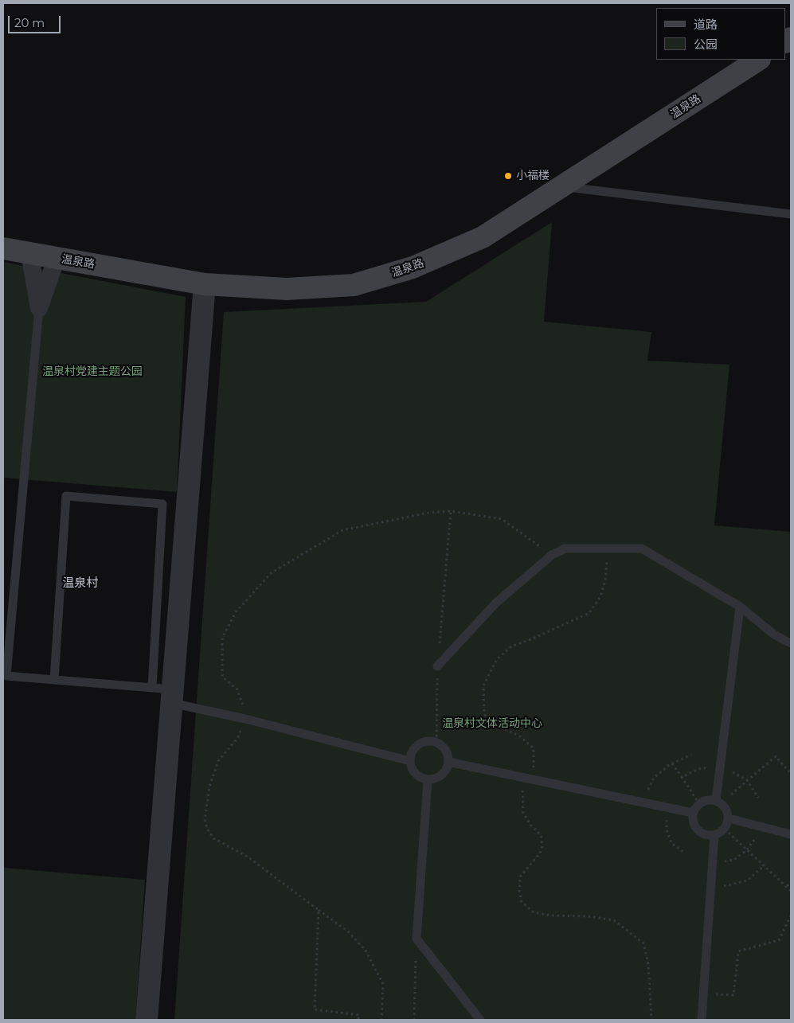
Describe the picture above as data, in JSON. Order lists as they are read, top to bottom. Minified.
{"streets":{"main road":["温泉路"]},"districts":["温泉村"],"parks":["温泉村党建主题公园","温泉村文体活动中心"],"places":["小福楼"],"legend":["道路","公园"],"scale_bar":"20 m"}
